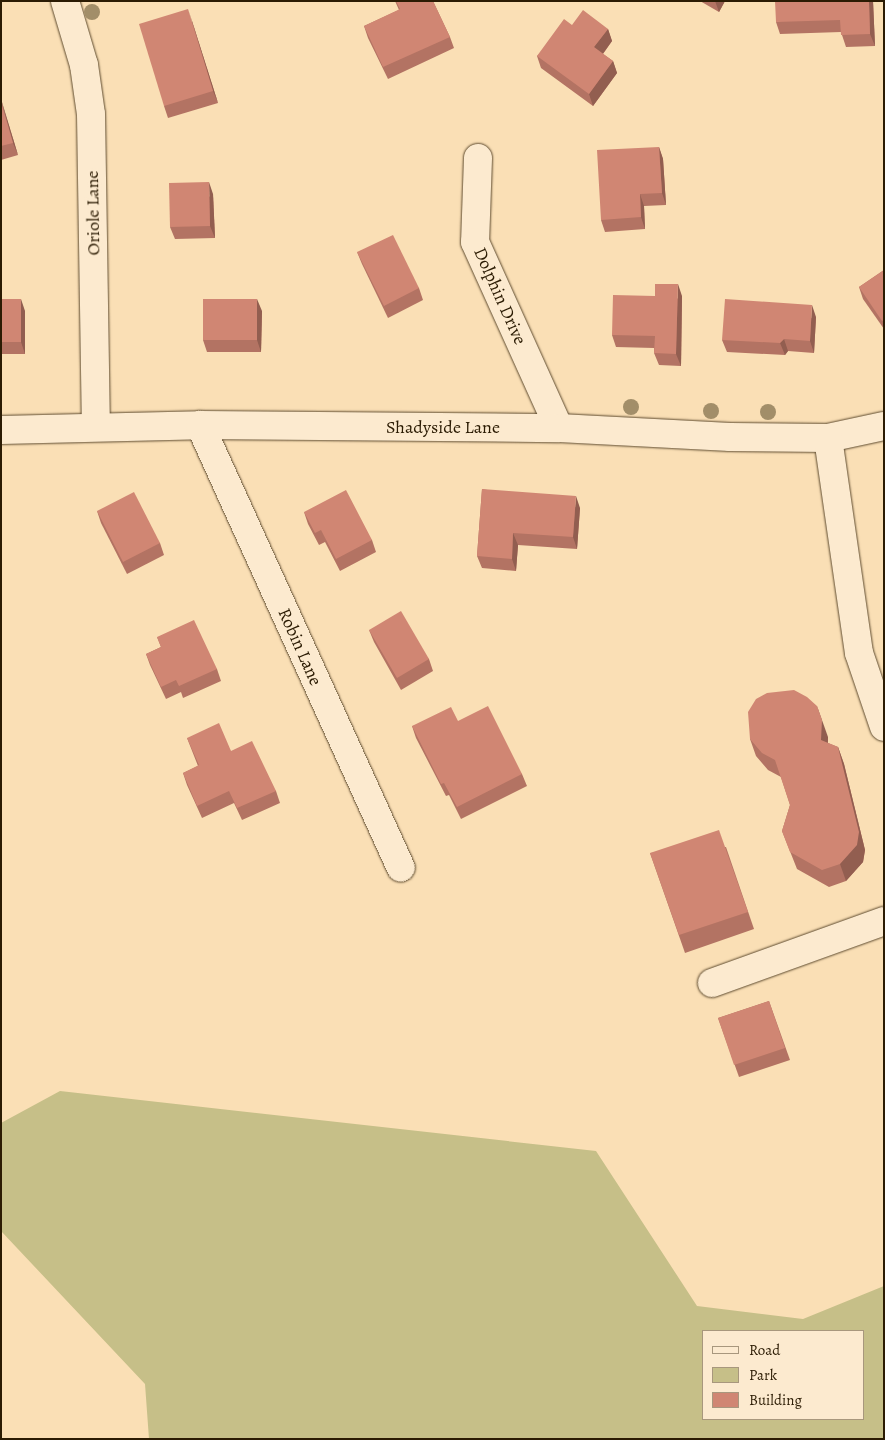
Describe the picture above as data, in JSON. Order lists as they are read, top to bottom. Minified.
{"streets":{"street":["Oriole Lane","Dolphin Drive","Shadyside Lane","Robin Lane"]},"crossings":[["Oriole Lane","Shadyside Lane"],["Dolphin Drive","Shadyside Lane"],["Shadyside Lane","Robin Lane"]],"legend":["Road","Park","Building"]}
